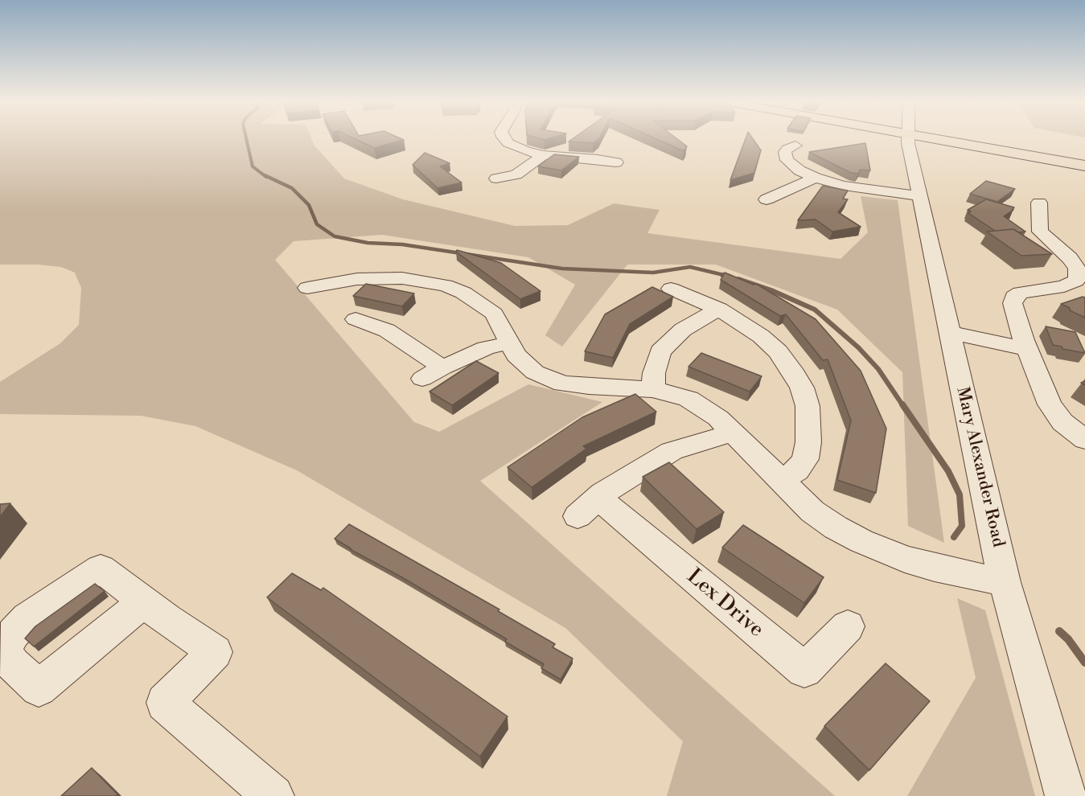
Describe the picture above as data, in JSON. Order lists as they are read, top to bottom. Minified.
{"streets":{"street":["Mary Alexander Road","Lex Drive"]}}
